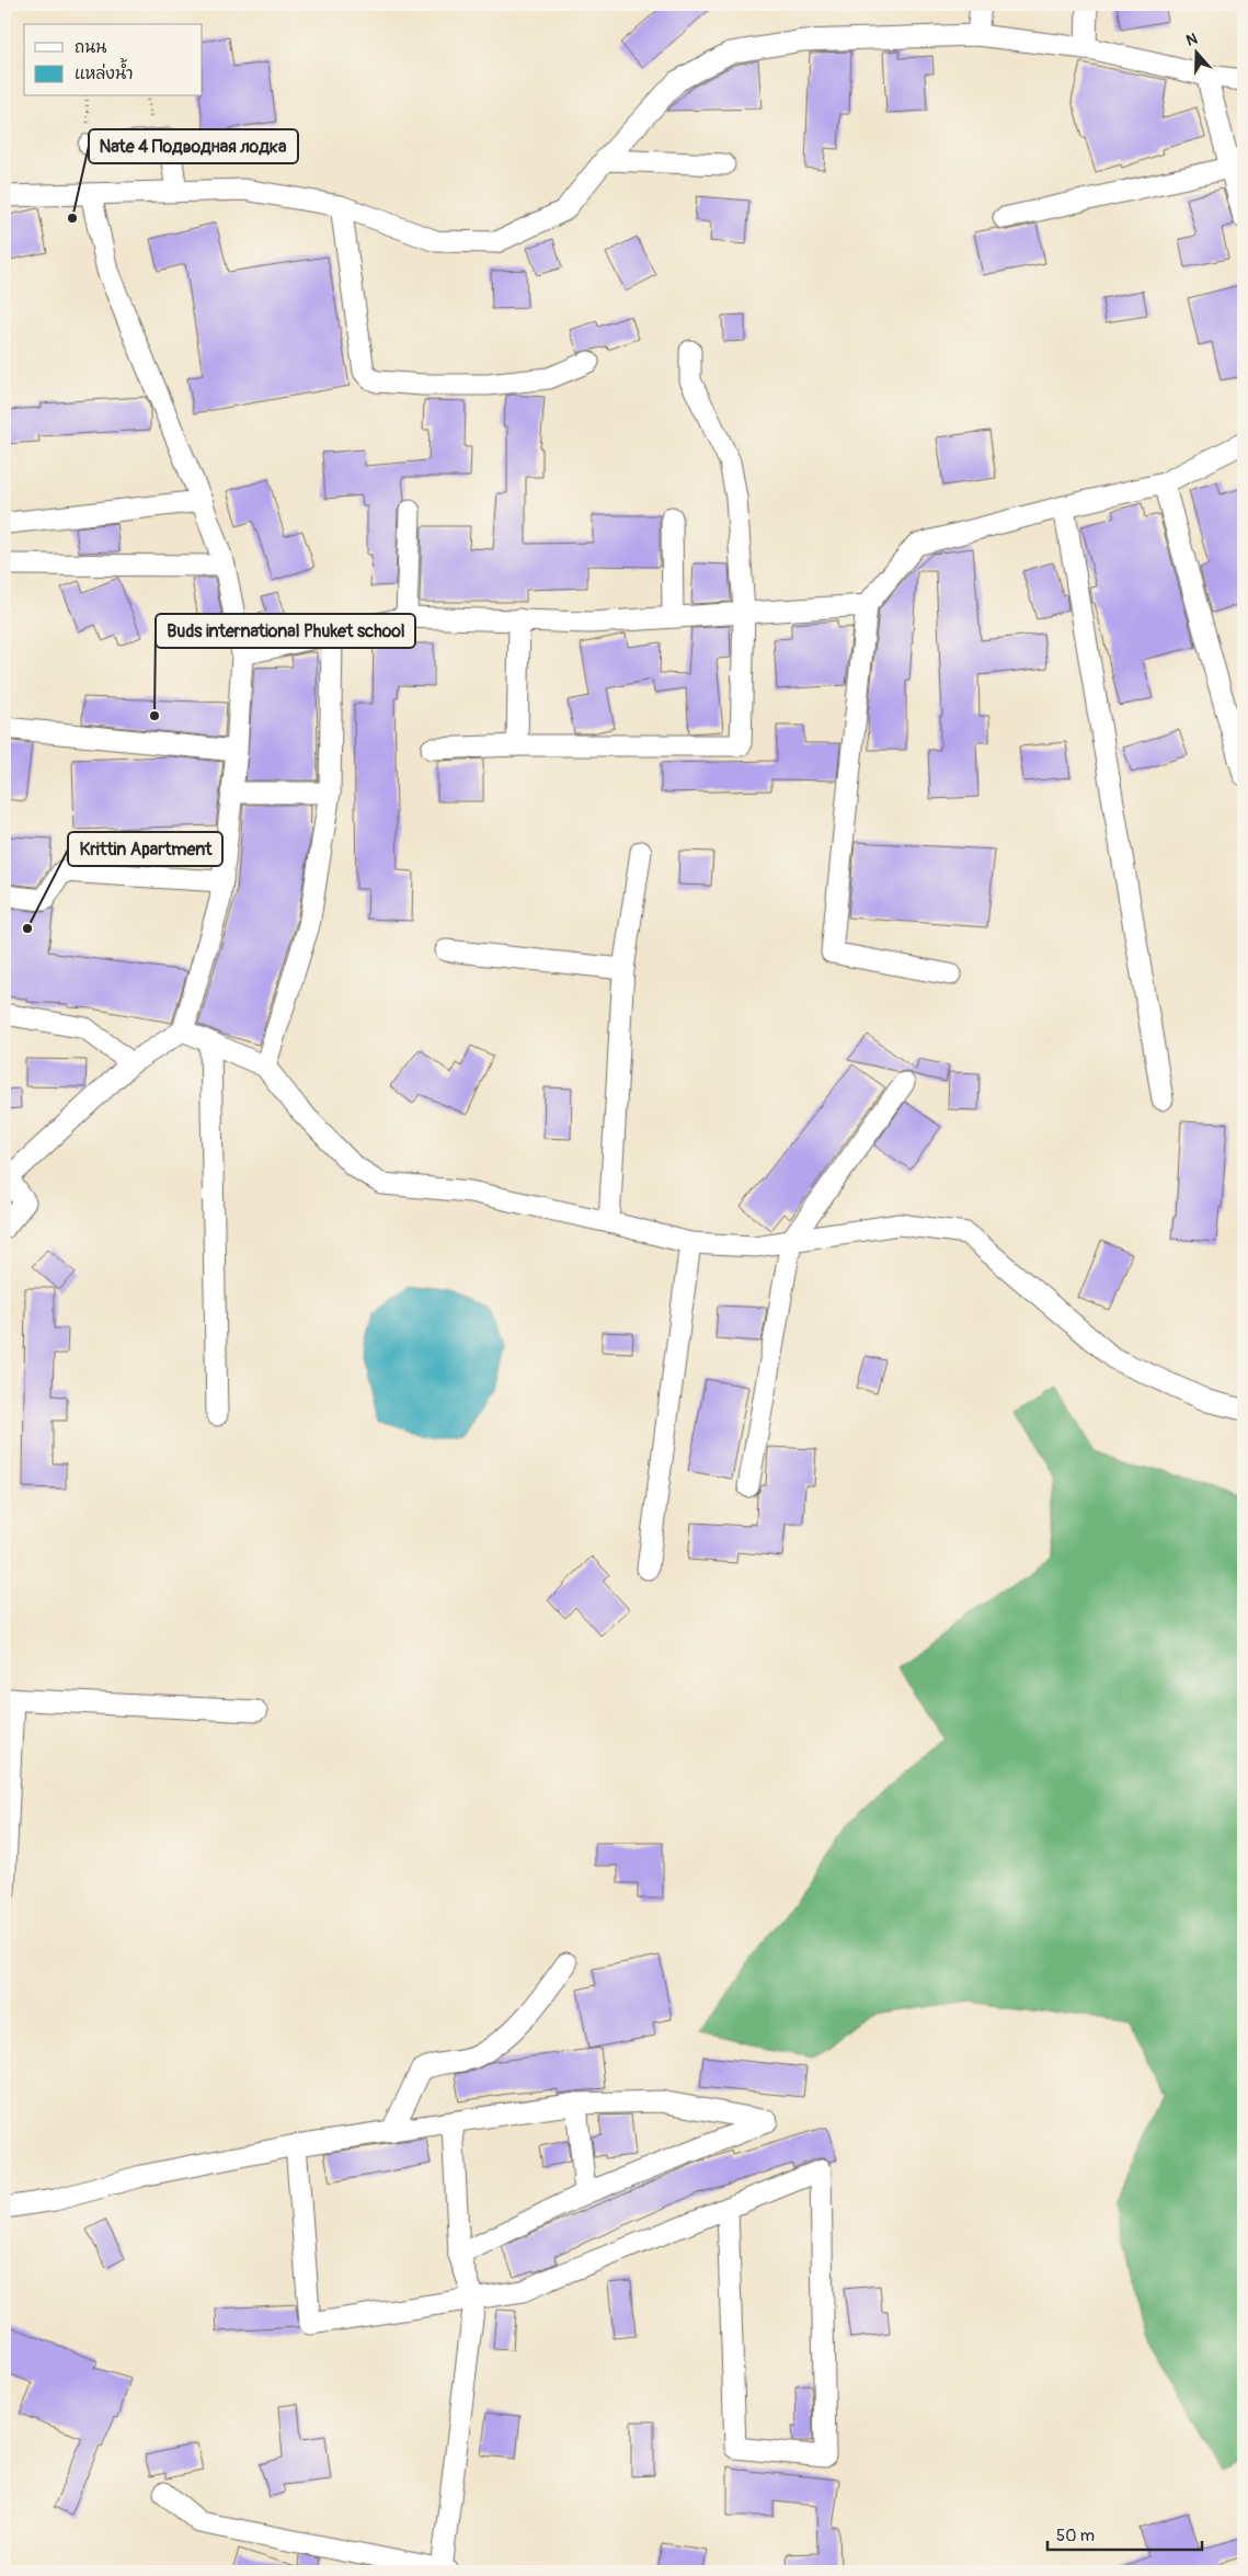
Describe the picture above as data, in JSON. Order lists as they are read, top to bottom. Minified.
{"places":["Nate 4 Подводная лодка","Buds international Phuket school","Krittin Apartment"],"legend":["ถนน","แหล่งน้ำ"],"scale_bar":"50 m","north":"top"}
